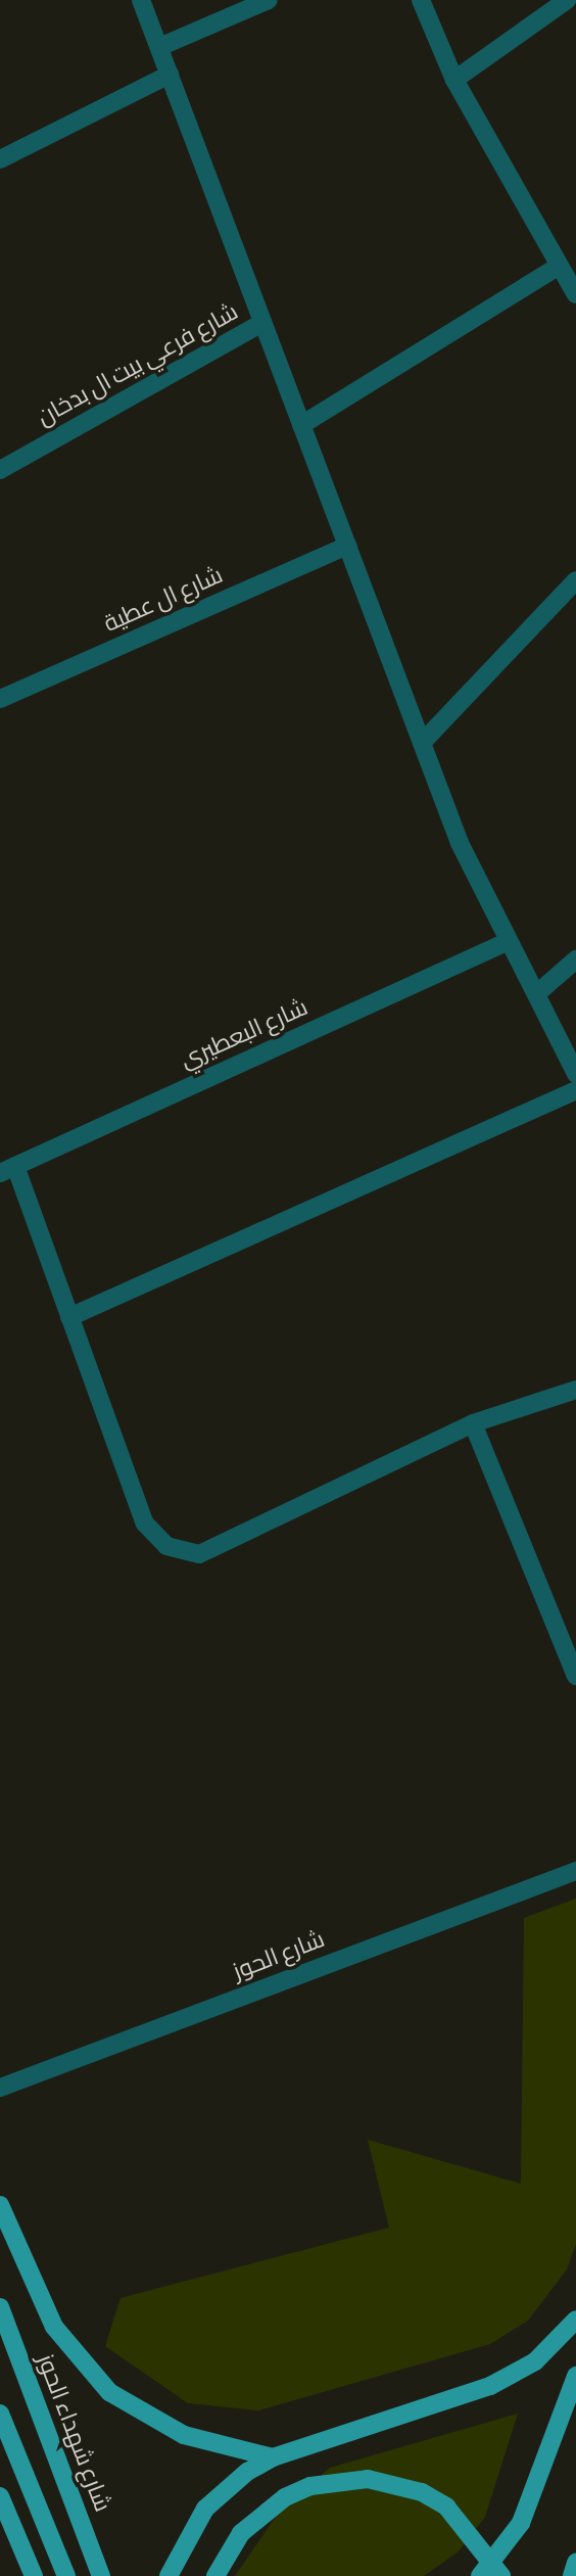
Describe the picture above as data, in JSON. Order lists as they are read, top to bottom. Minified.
{"streets":{"main road":["شارع شهداء الحوز"],"street":["شارع فرعي بيت ال بدخان","شارع ال عطية","شارع البعطيري","شارع الحوز"]}}
